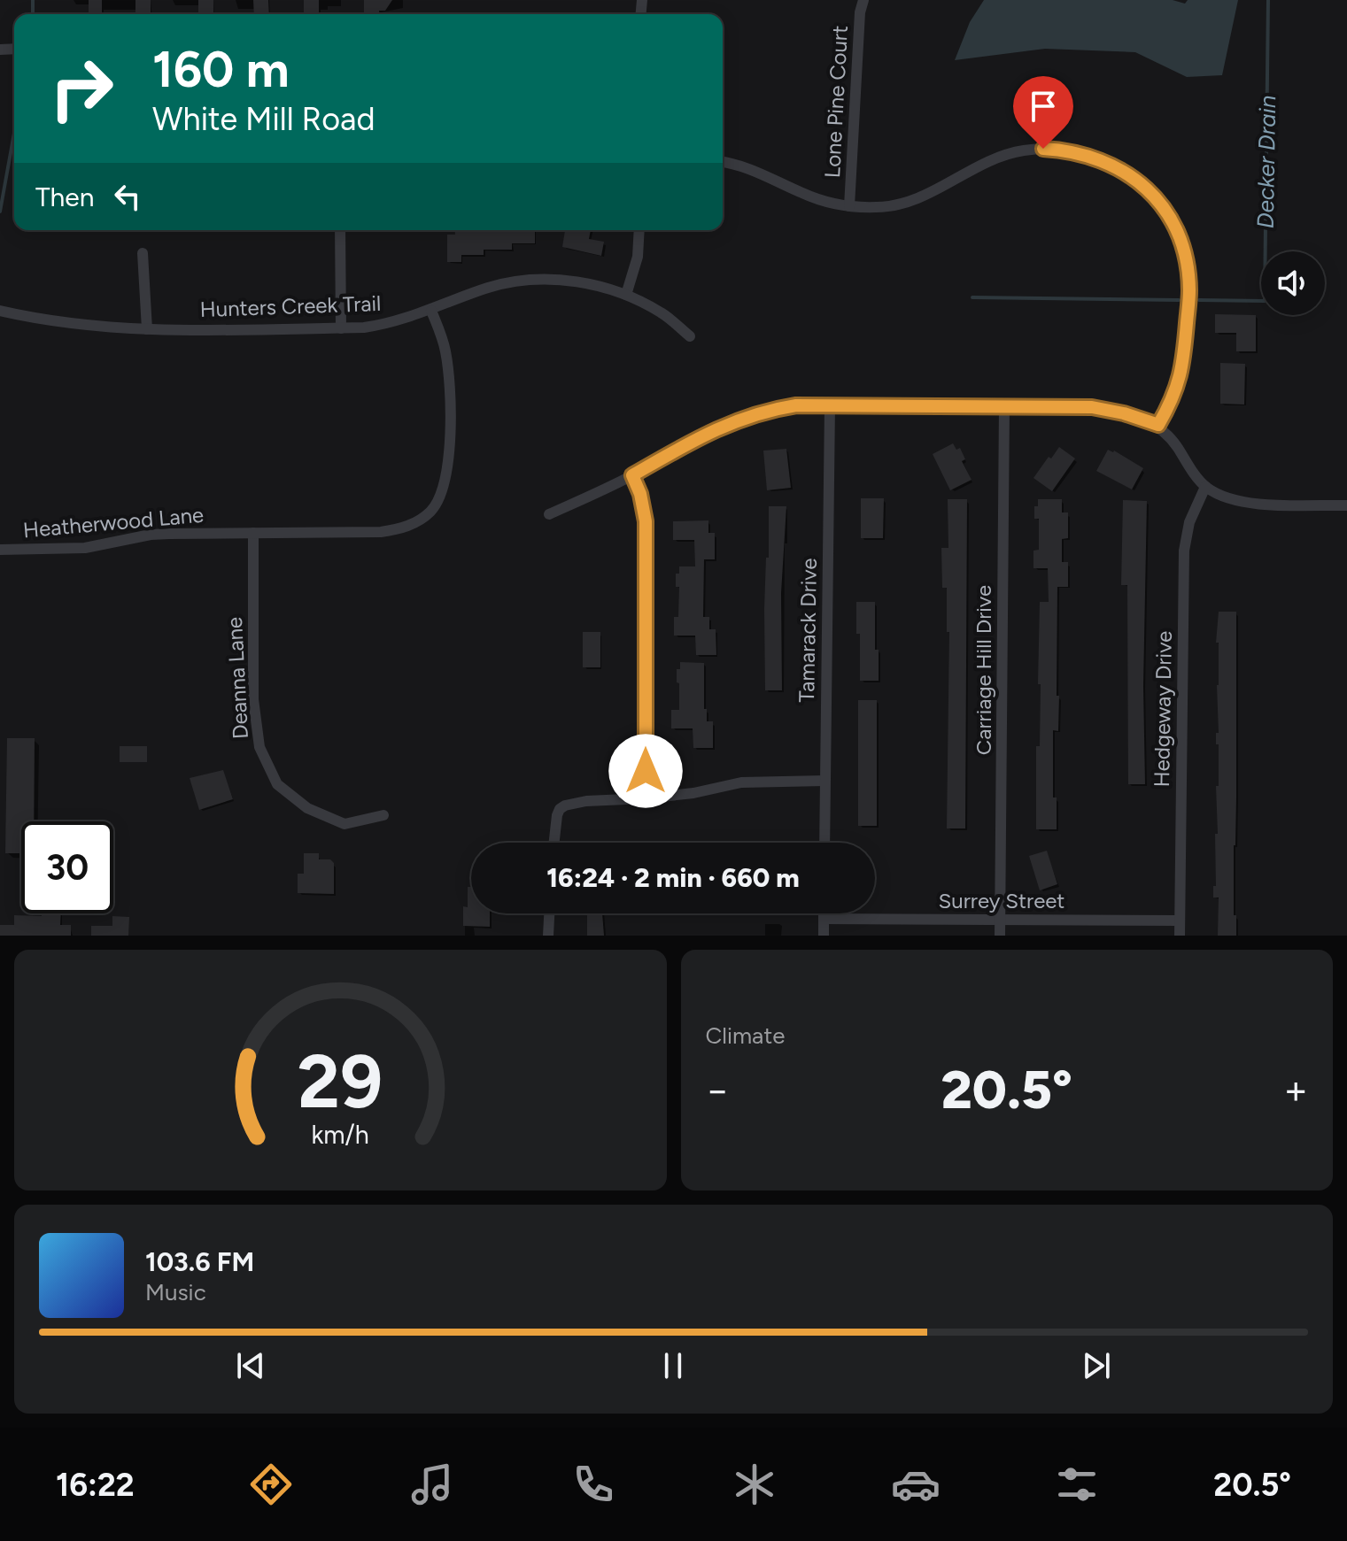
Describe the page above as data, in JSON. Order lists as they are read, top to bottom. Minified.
{"streets":{"street":["Lone Pine Court","Hunters Creek Trail","Heatherwood Lane","Tamarack Drive","Carriage Hill Drive","Deanna Lane","Hedgeway Drive","Surrey Street"]},"crossings":[["Hunters Creek Trail","Heatherwood Lane"],["Heatherwood Lane","Deanna Lane"],["Carriage Hill Drive","Surrey Street"],["Hedgeway Drive","Surrey Street"]],"water":["Decker Drain"],"page":{"turn":["160 m","White Mill Road"],"then":"Then","limit":"30","trip":"16:24 · 2 min · 660 m","tile":"Climate","heat":["−","20.5°","+"],"song":["103.6 FM","Music"],"tabs":["16:22","20.5°"],"gauge":["29","km/h"]}}
